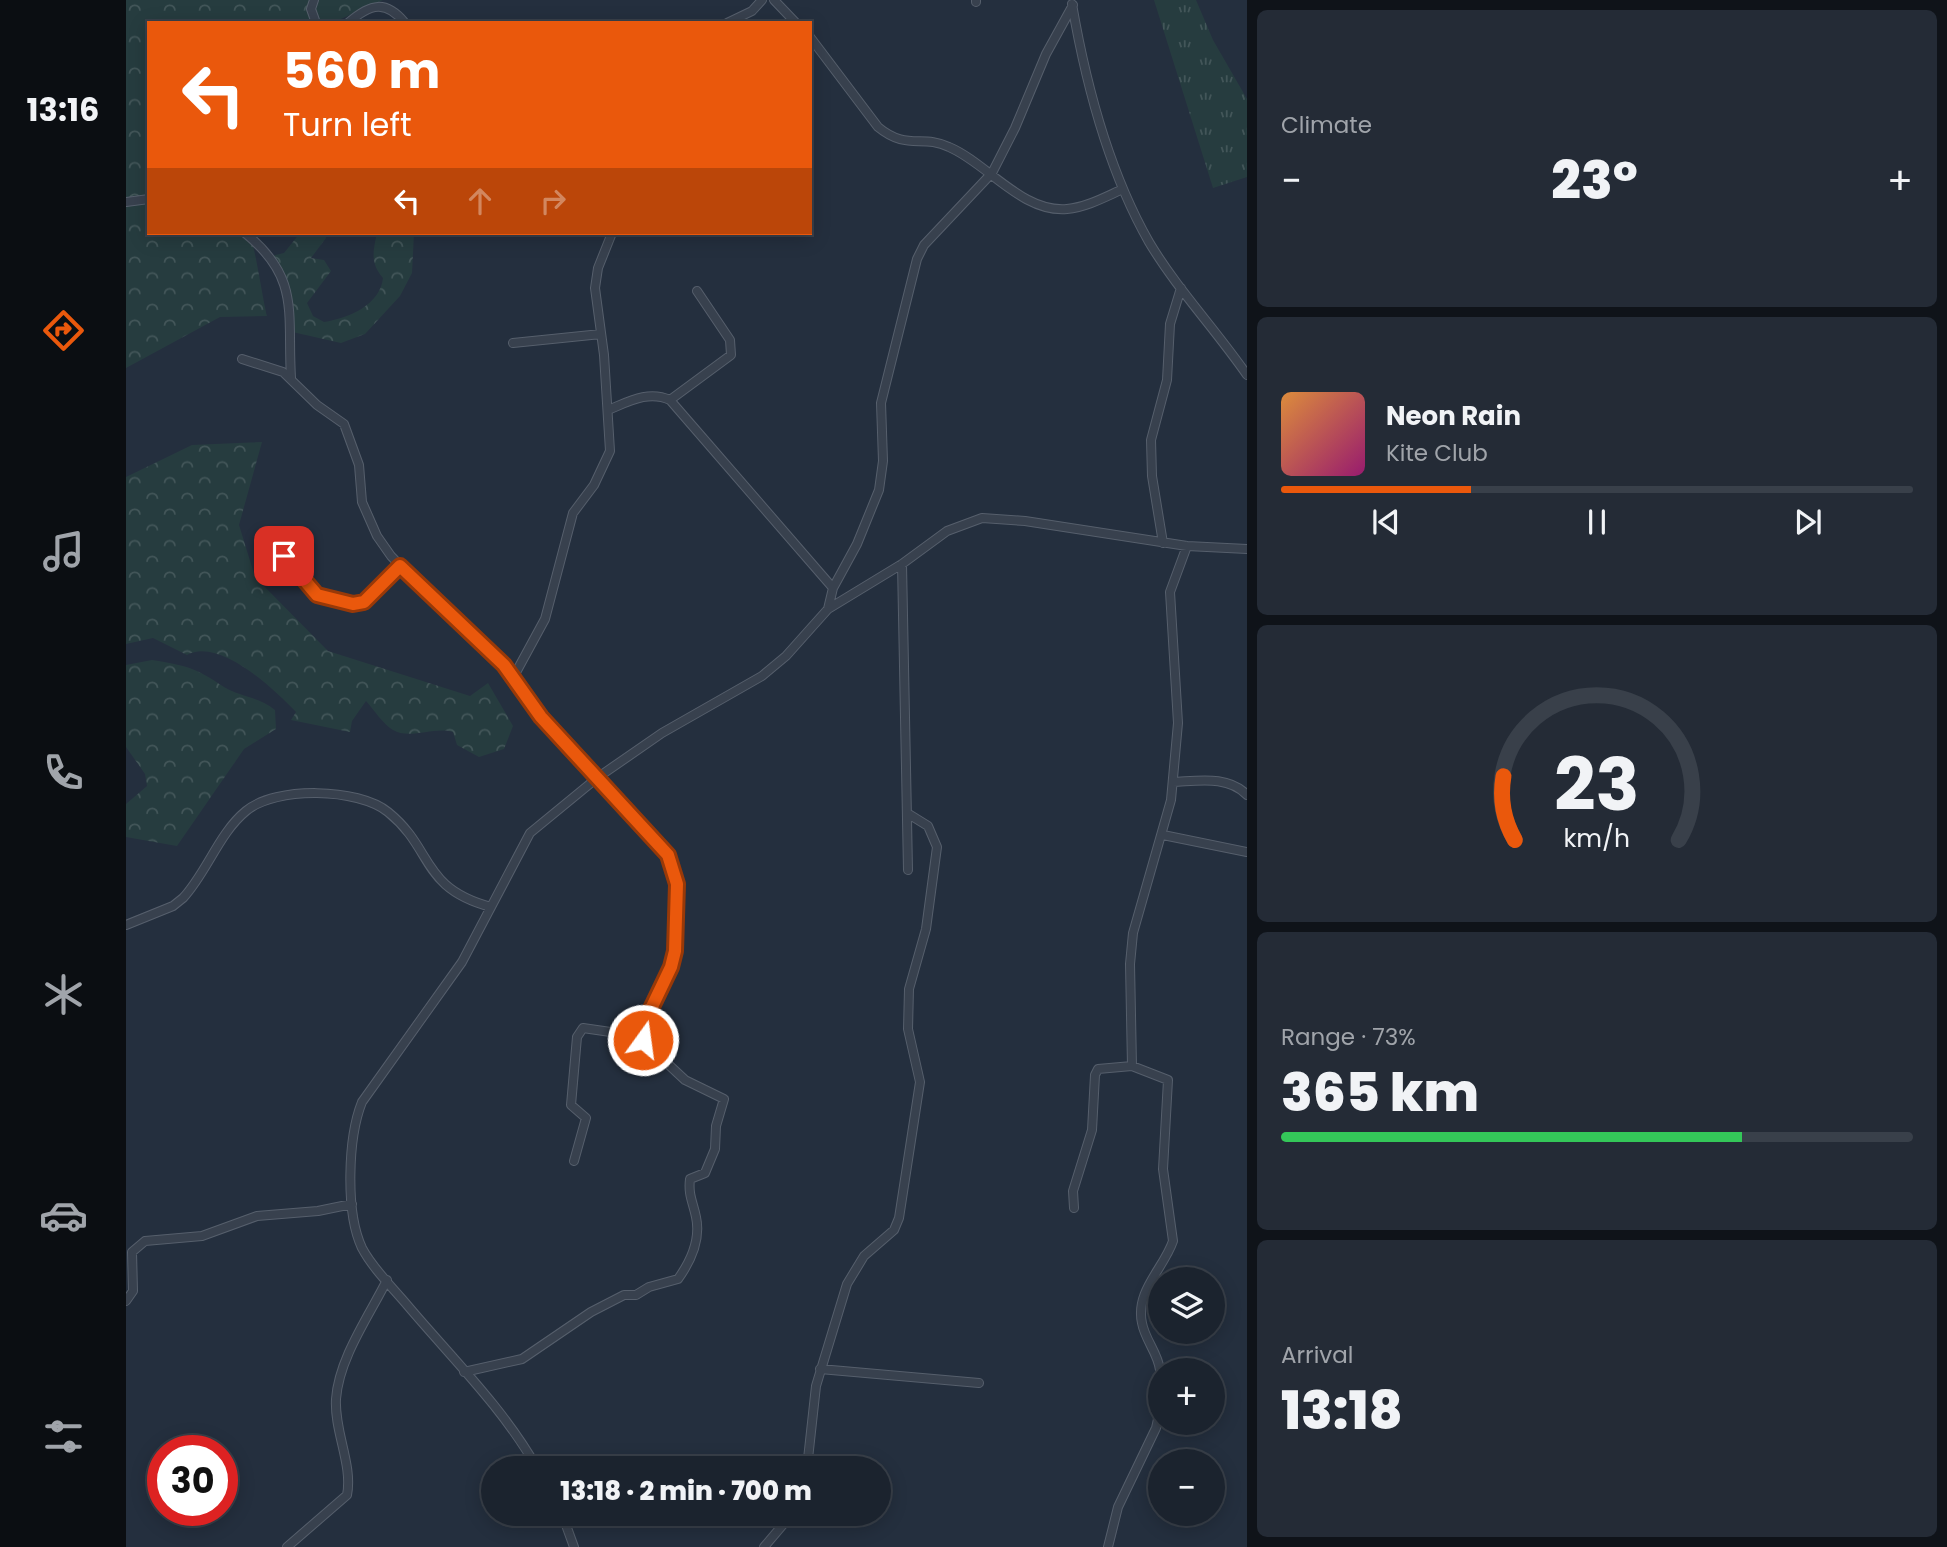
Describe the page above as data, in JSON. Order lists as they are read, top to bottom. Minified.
{"page":{"tabs":"13:16","tile":["Climate",["Range · 73%","365 km"],["Arrival","13:18"]],"turn":["560 m","Turn left"],"heat":["−","23°","+"],"song":["Neon Rain","Kite Club"],"map_buttons":["+","−"],"limit":"30","trip":"13:18 · 2 min · 700 m","gauge":["23","km/h"]}}
